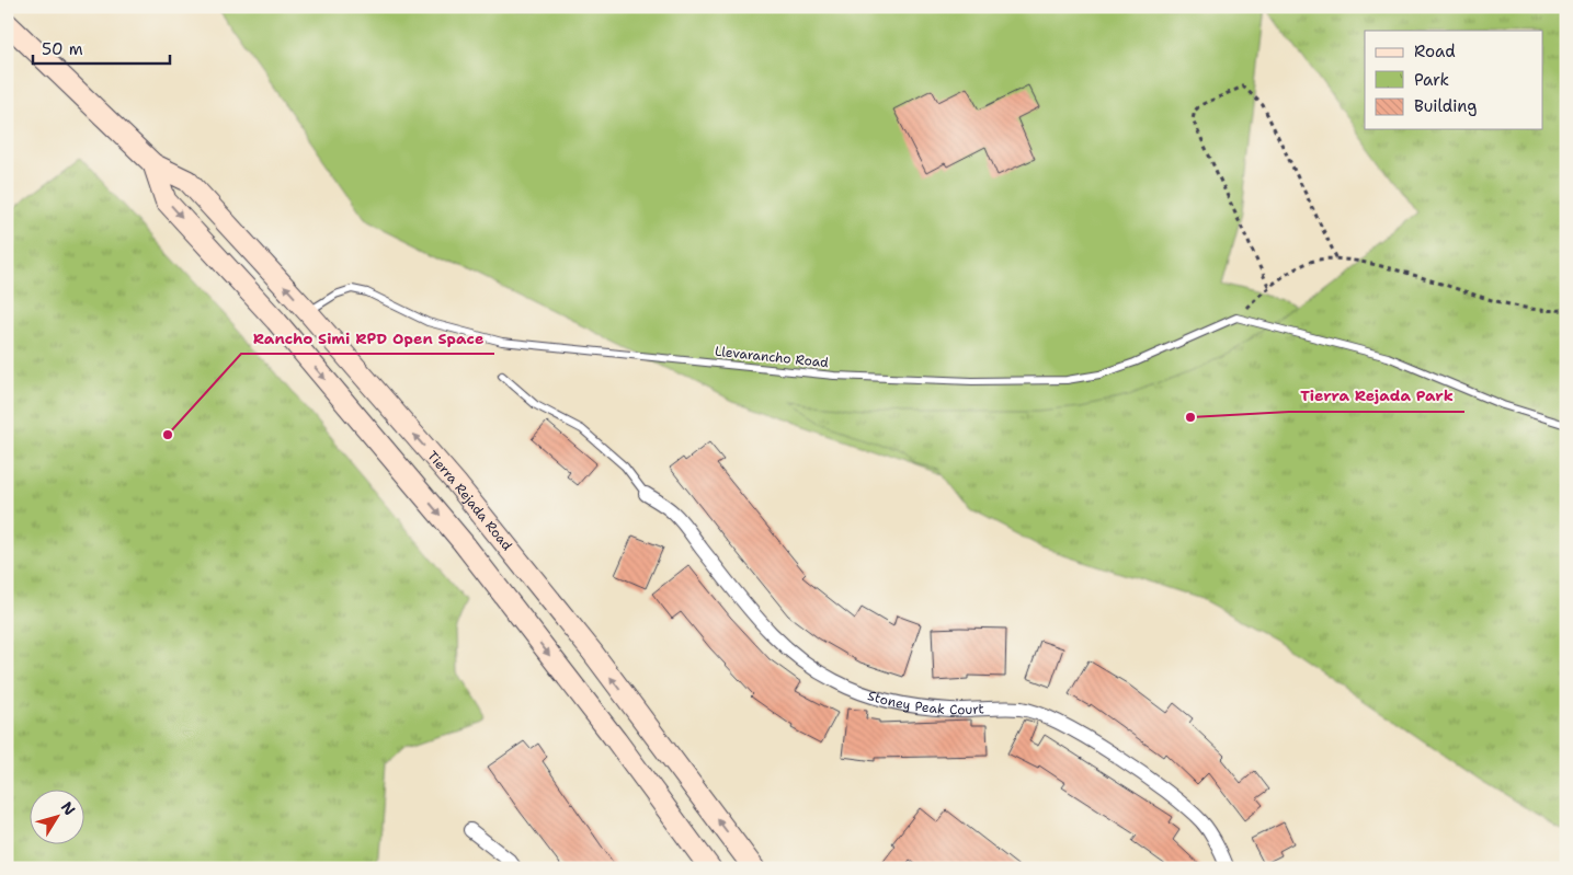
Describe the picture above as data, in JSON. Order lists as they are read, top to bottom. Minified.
{"streets":{"main road":["Tierra Rejada Road"],"street":["Stoney Peak Court"],"lane":["Llevarancho Road"]},"crossings":[["Llevarancho Road","Tierra Rejada Road"]],"places":["Tierra Rejada Park","Rancho Simi RPD Open Space"],"legend":["Road","Park","Building"],"scale_bar":"50 m","north":"top right"}
